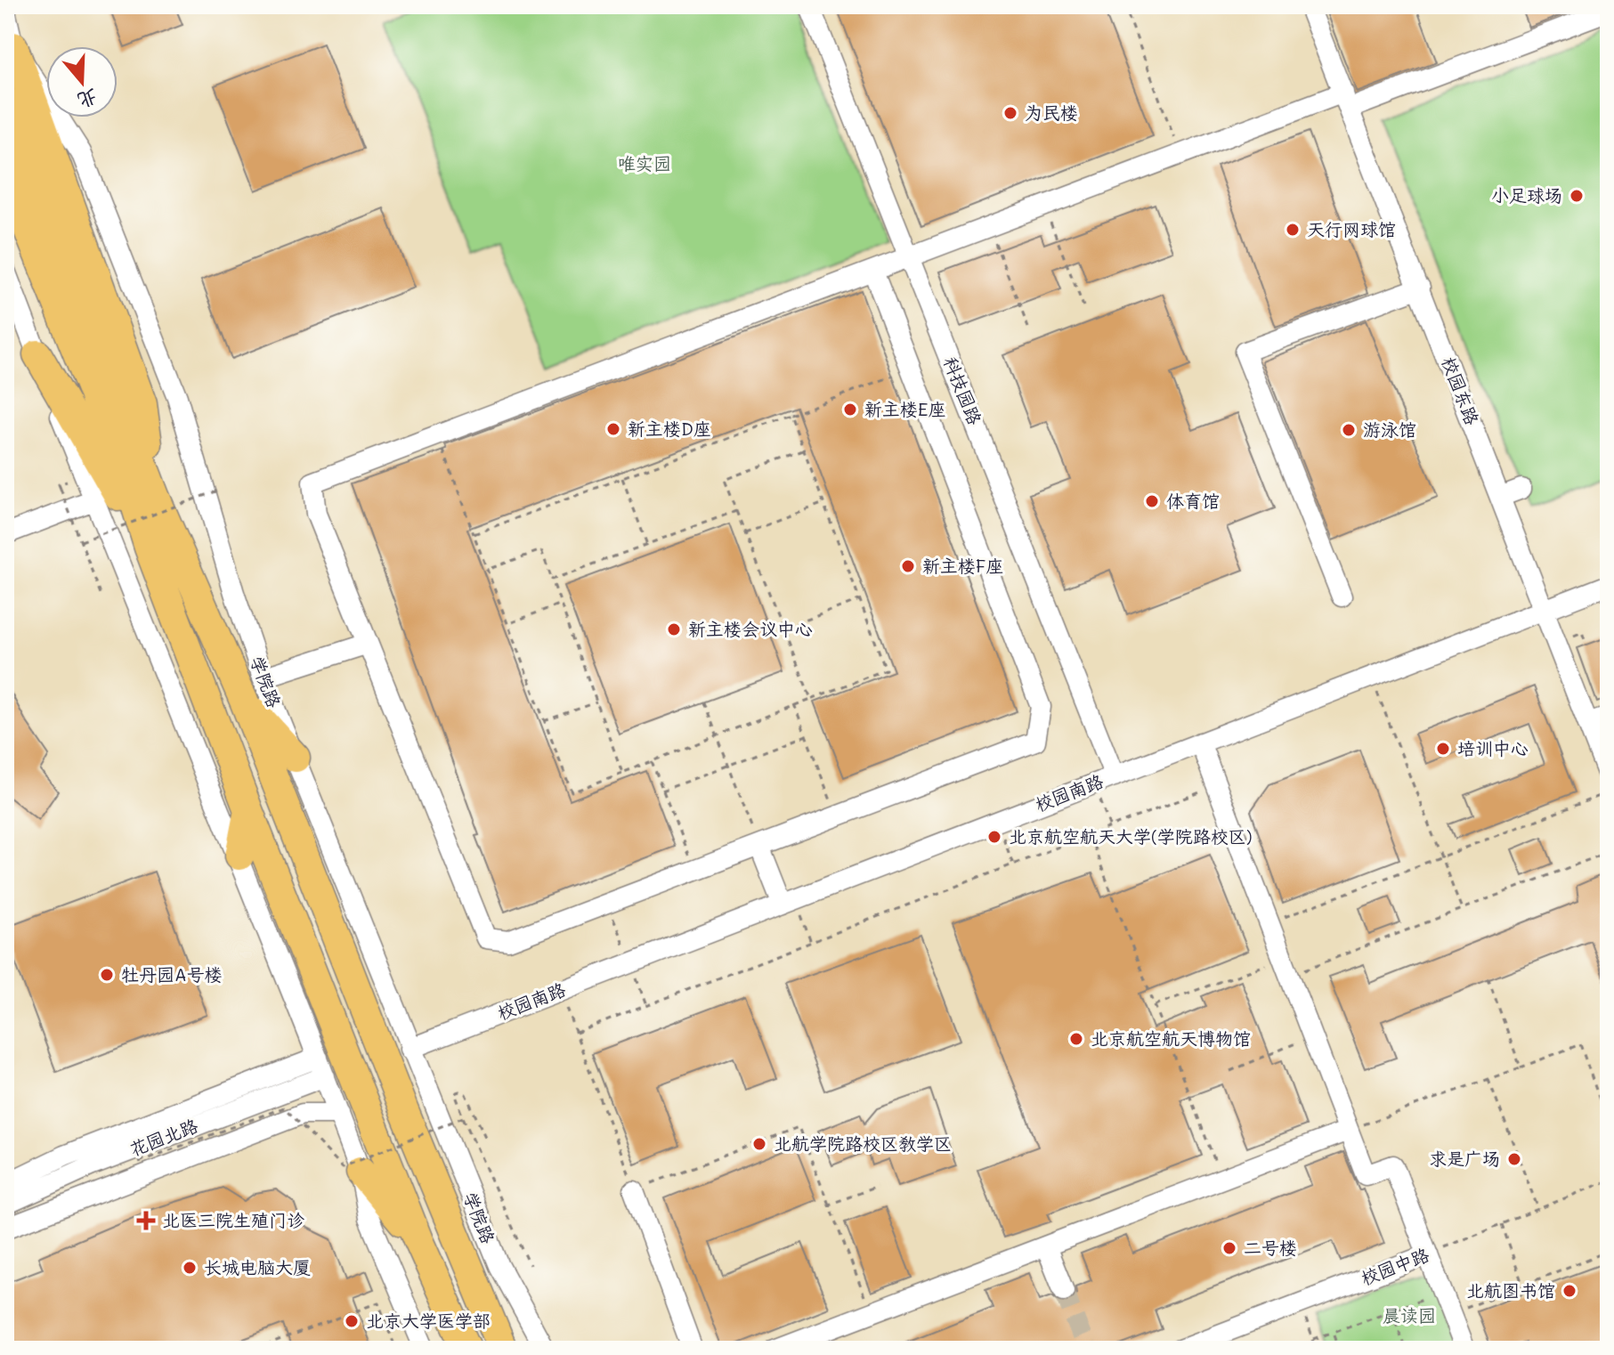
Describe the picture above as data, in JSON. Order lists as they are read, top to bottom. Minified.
{"streets":{"highway":["学院路"],"street":["科技园路","校园东路","校园南路","花园北路","校园中路"]},"crossings":[["科技园路","校园南路"],["校园东路","校园南路"],["学院路","校园南路"]],"parks":["唯实园","晨读园"],"places":{"other":["为民楼","小足球场","天行网球馆","新主楼E座","新主楼D座","游泳馆","体育馆","新主楼F座","新主楼会议中心","培训中心","北京航空航天大学(学院路校区)","牡丹园A号楼","北京航空航天博物馆","北航学院路校区教学区","求是广场","二号楼","长城电脑大厦","北航图书馆","北京大学医学部"],"health":["北医三院生殖门诊"]},"north":"bottom"}
